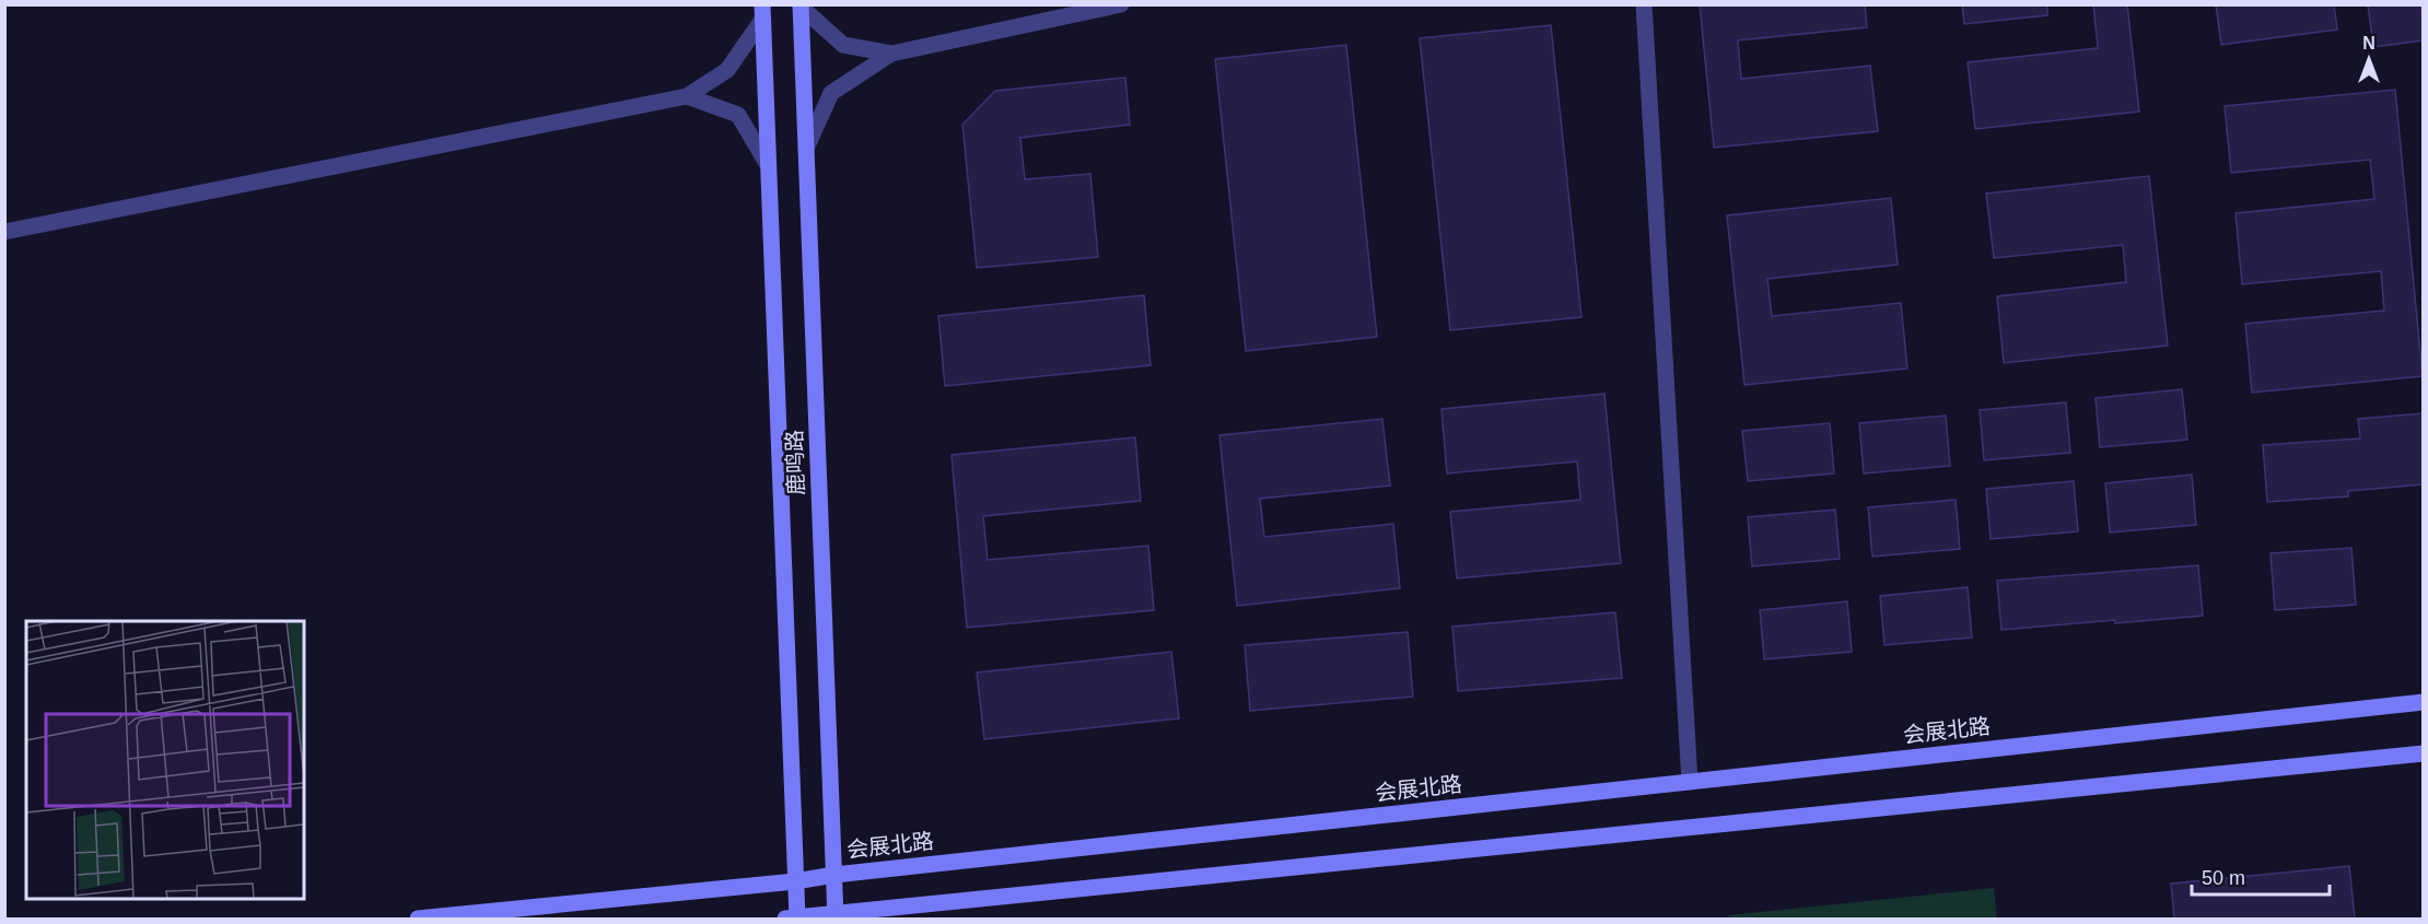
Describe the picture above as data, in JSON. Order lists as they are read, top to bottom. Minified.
{"streets":{"main road":["鹿鸣路","会展北路"]},"crossings":[["鹿鸣路","会展北路"]],"scale_bar":"50 m","north":"top"}
